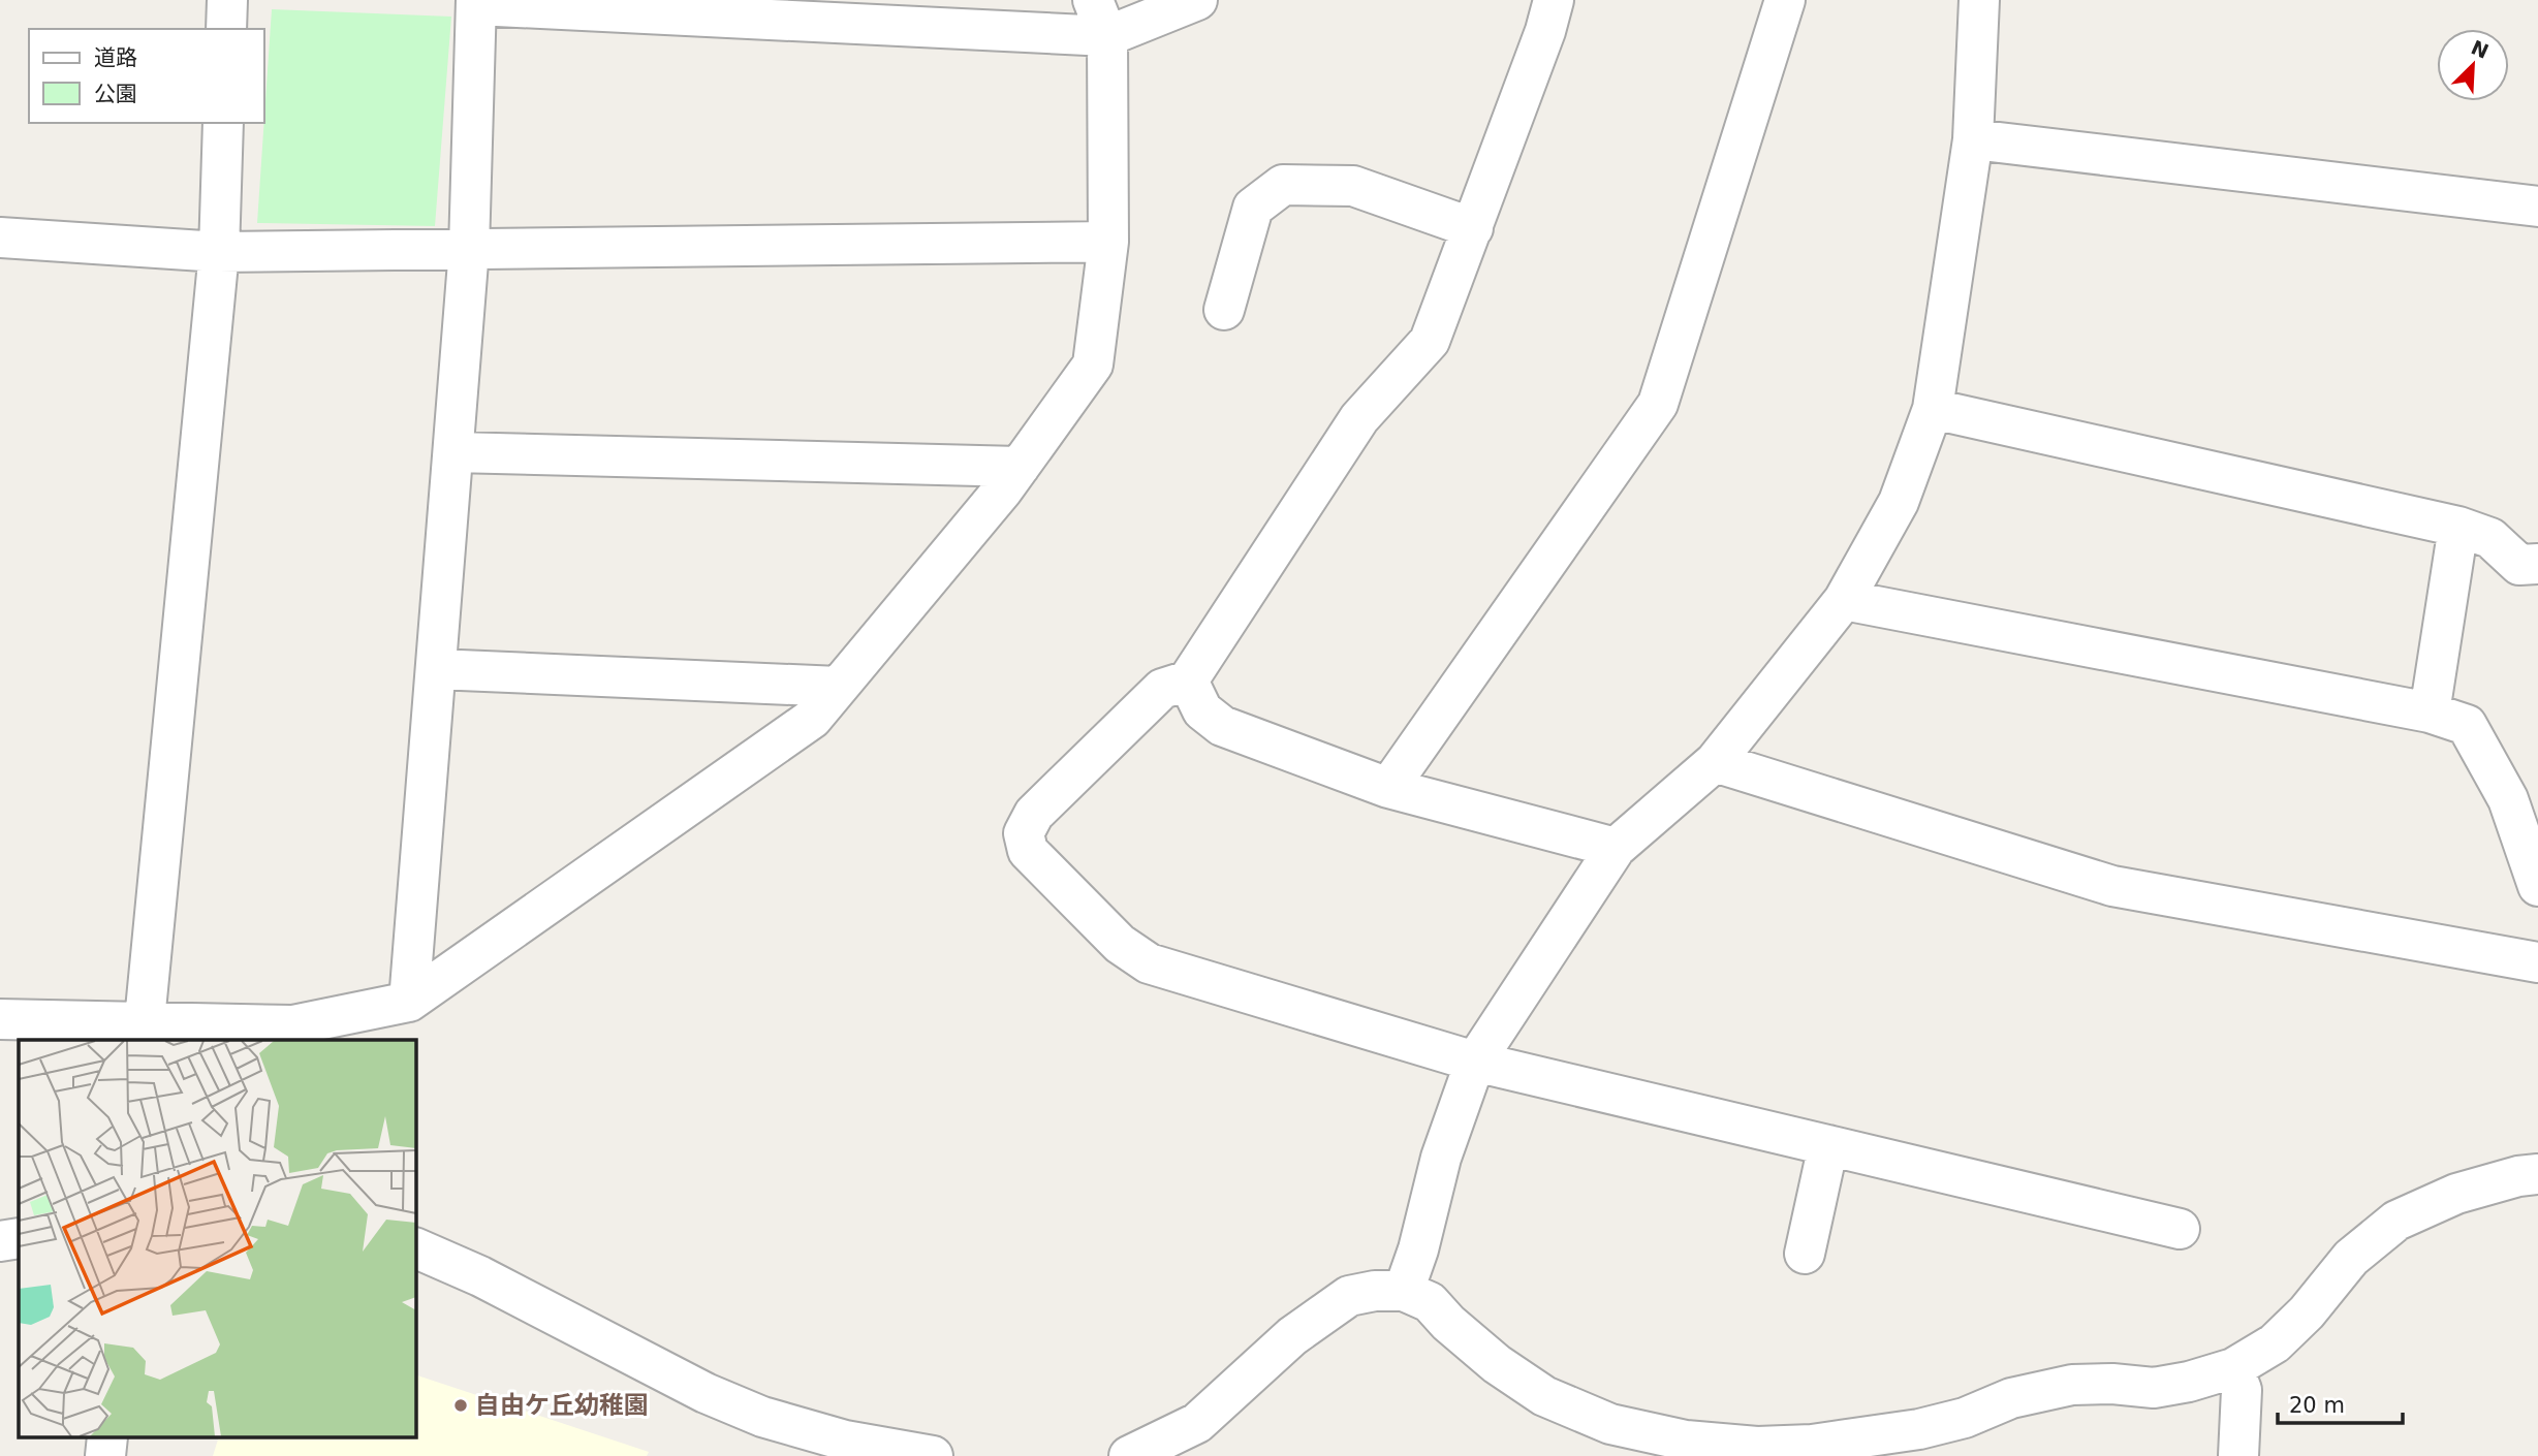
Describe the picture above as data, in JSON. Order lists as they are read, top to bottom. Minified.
{"places":["自由ケ丘幼稚園"],"legend":["道路","公園"],"scale_bar":"20 m","north":"top right"}
